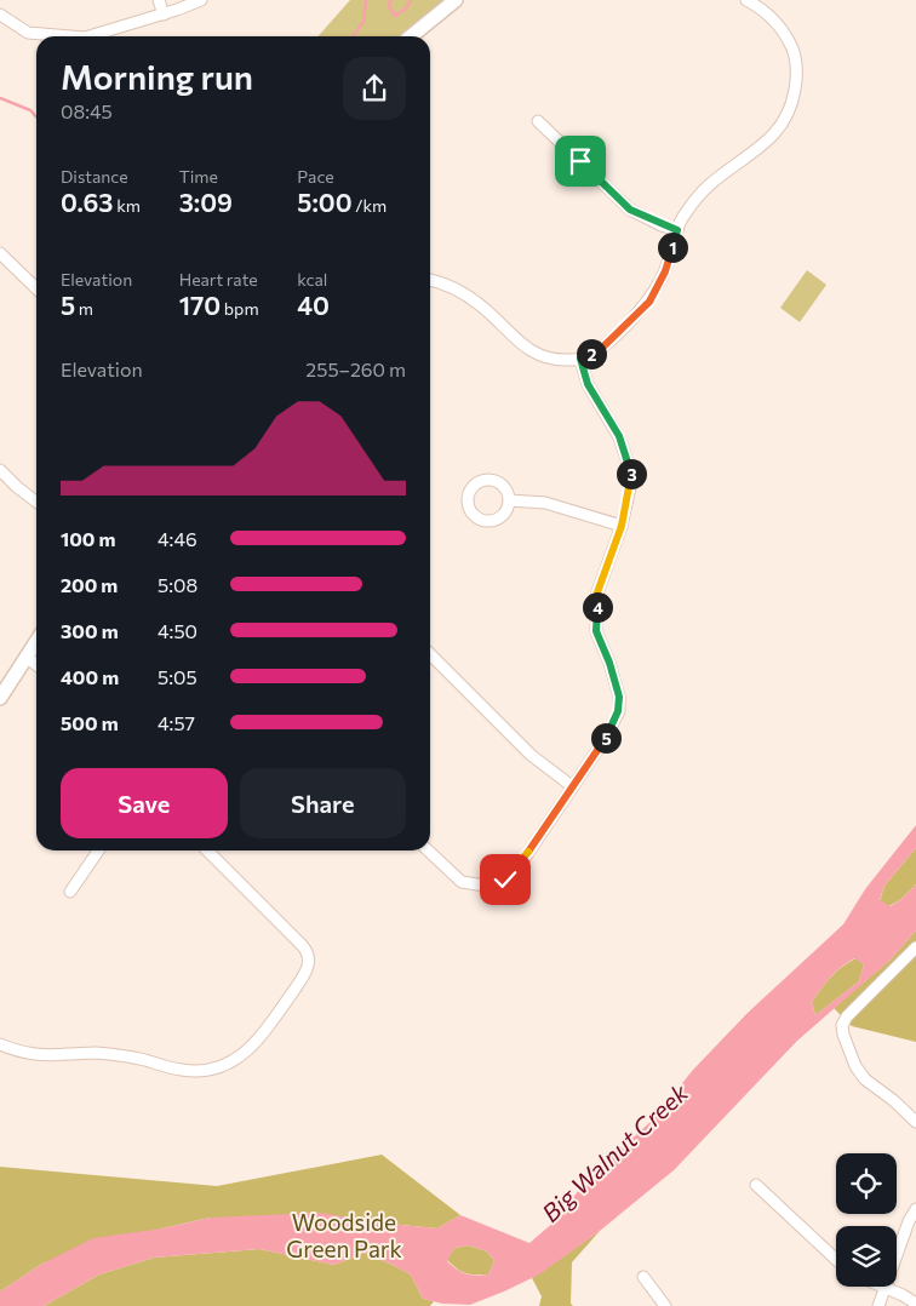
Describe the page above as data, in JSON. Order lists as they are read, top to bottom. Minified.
{"water":["Big Walnut Creek"],"parks":["Woodside Green Park"],"page":{"heading":["Morning run","08:45"],"stats":[["Distance","0.63 km"],["Time","3:09"],["Pace","5:00 /km"],["Elevation","5 m"],["Heart rate","170 bpm"],["kcal","40"]],"pins":["1","2","3","4","5"],"chart":["Elevation","255–260 m"],"list":[{"name":"100 m","note":"4:46"},{"name":"200 m","note":"5:08"},{"name":"300 m","note":"4:50"},{"name":"400 m","note":"5:05"},{"name":"500 m","note":"4:57"}],"buttons":["Save","Share"]}}
